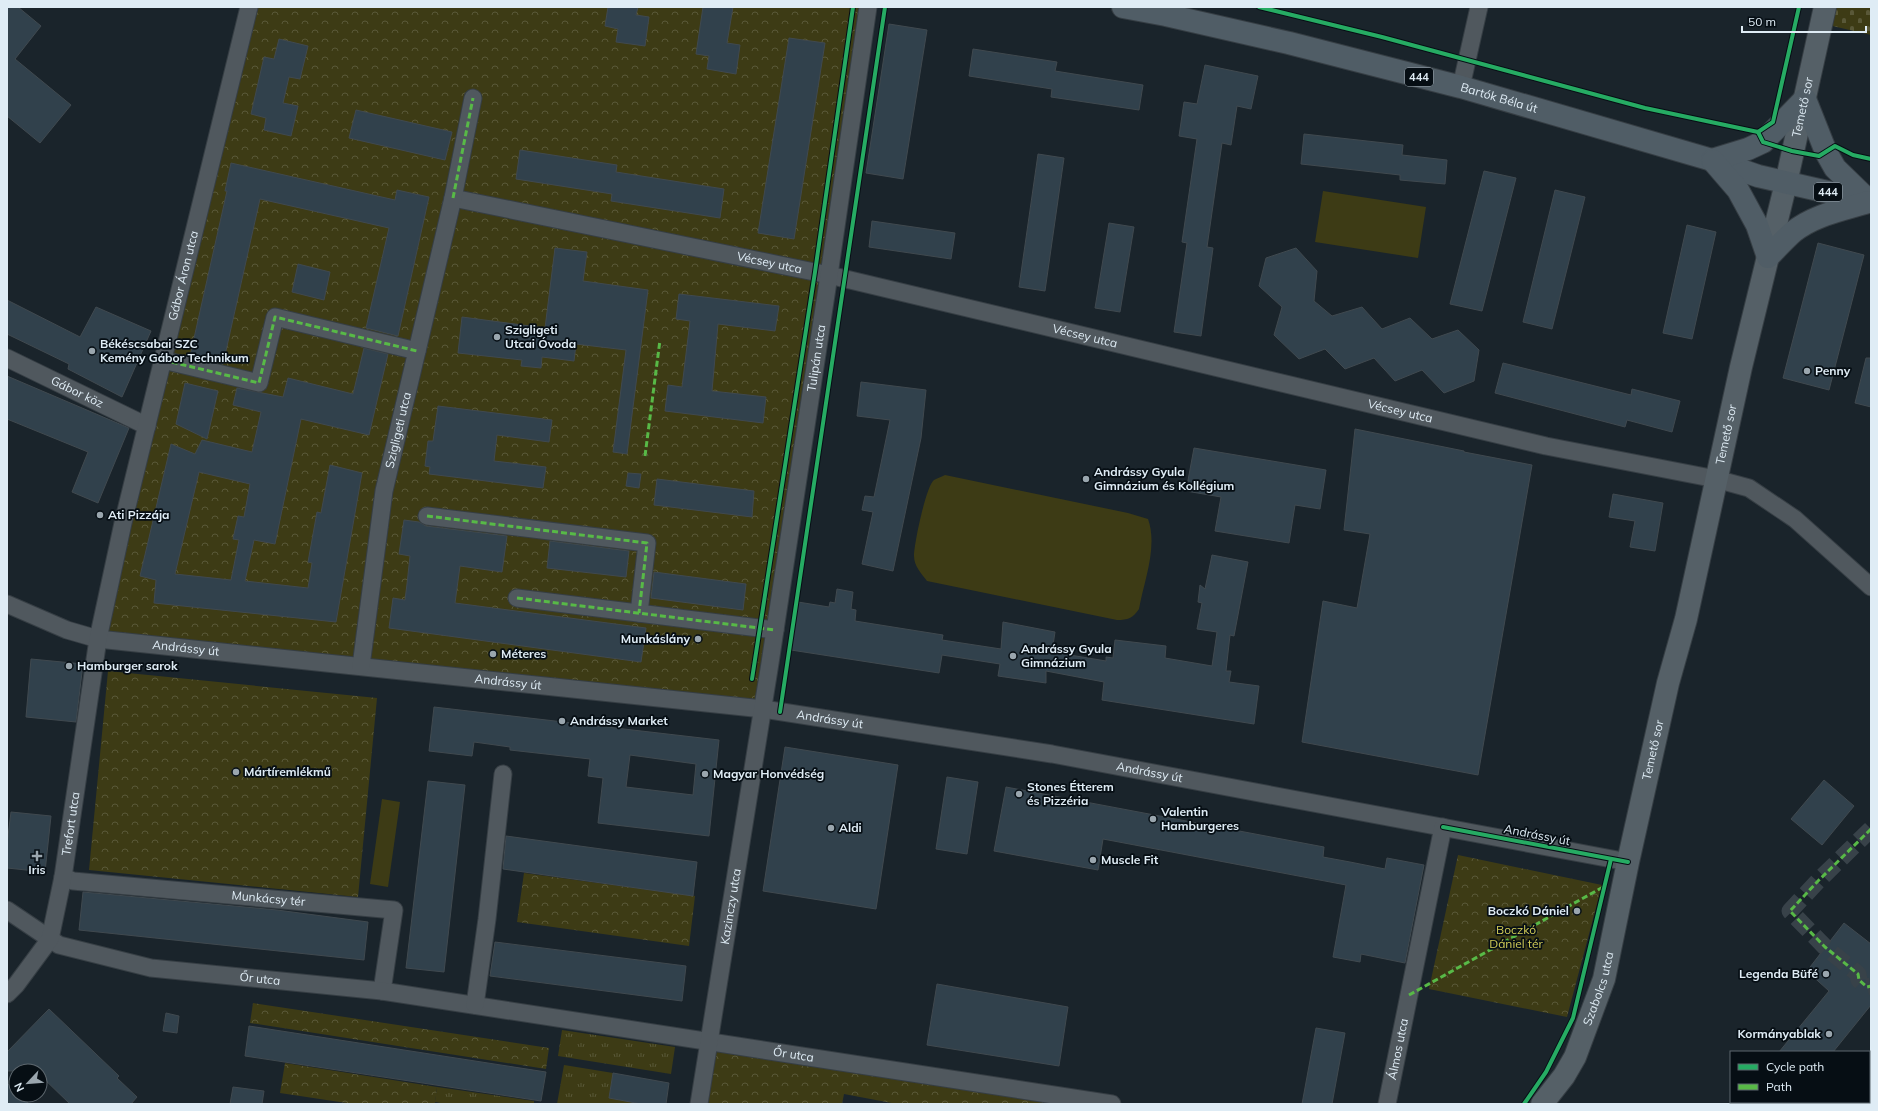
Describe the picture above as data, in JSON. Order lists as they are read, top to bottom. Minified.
{"streets":{"main road":["444","Bartók Béla út"],"street":["Temető sor","Vécsey utca","Gábor Áron utca","Tulipán utca","Gábor köz","Szigligeti utca","Andrássy út","Trefort utca","Munkácsy tér","Kazinczy utca","Őr utca","Szabolcs utca","Álmos utca"]},"crossings":[["Bartók Béla út","Temető sor"],["Temető sor","Vécsey utca"],["Temető sor","Andrássy út"],["Temető sor","Szabolcs utca"],["Vécsey utca","Tulipán utca"],["Vécsey utca","Szigligeti utca"],["Gábor Áron utca","Gábor köz"],["Gábor Áron utca","Andrássy út"],["Gábor Áron utca","Trefort utca"],["Tulipán utca","Andrássy út"],["Tulipán utca","Kazinczy utca"],["Szigligeti utca","Andrássy út"],["Andrássy út","Trefort utca"],["Andrássy út","Kazinczy utca"],["Andrássy út","Szabolcs utca"],["Andrássy út","Álmos utca"],["Trefort utca","Munkácsy tér"],["Trefort utca","Őr utca"],["Munkácsy tér","Őr utca"],["Kazinczy utca","Őr utca"]],"parks":["Boczkó Dániel tér"],"places":{"other":["Szigligeti Utcai Óvoda","Békéscsabai SZC Kemény Gábor Technikum","Penny","Andrássy Gyula Gimnázium és Kollégium","Ati Pizzája","Munkáslány","Méteres","Andrássy Gyula Gimnázium","Hamburger sarok","Andrássy Market","Mártíremlékmű","Magyar Honvédség","Stones Étterem és Pizzéria","Valentin Hamburgeres","Aldi","Muscle Fit","Boczkó Dániel","Legenda Büfé","Kormányablak"],"health":["Iris"]},"legend":["Cycle path","Path"],"scale_bar":"50 m","north":"bottom left"}
